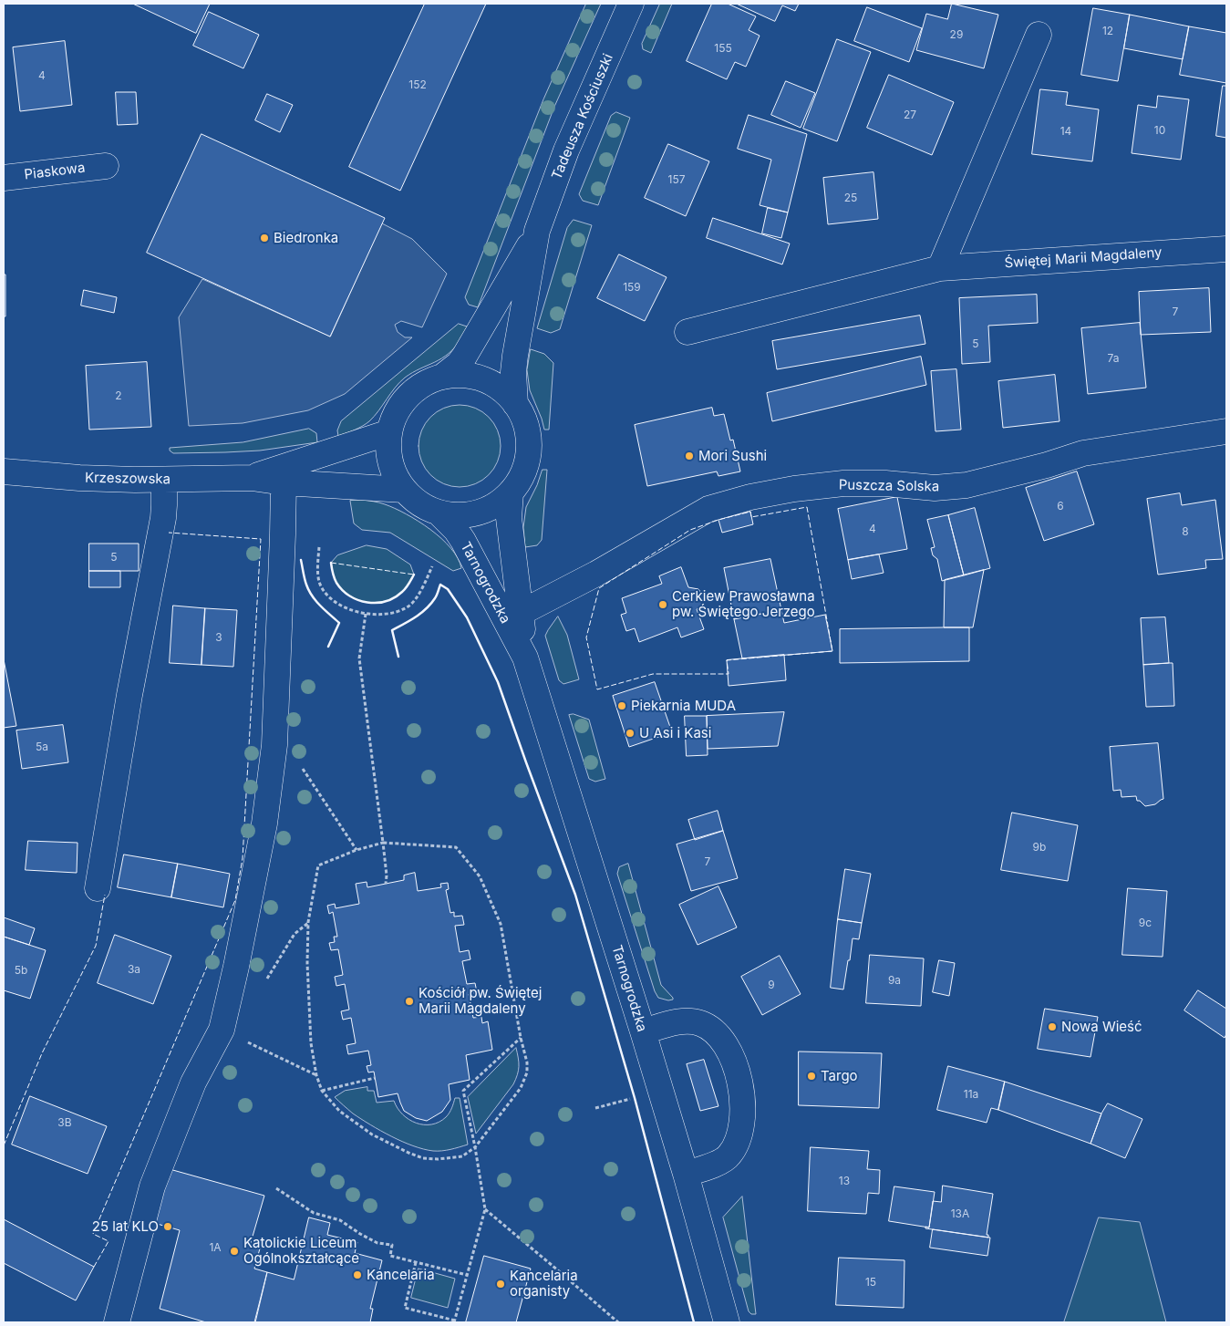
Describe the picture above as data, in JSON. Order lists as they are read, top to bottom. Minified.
{"streets":{"street":["Tadeusza Kościuszki","Piaskowa","Świętej Marii Magdaleny","Krzeszowska","Puszcza Solska","Tarnogrodzka"]},"crossings":[["Tadeusza Kościuszki","Krzeszowska"],["Tadeusza Kościuszki","Tarnogrodzka"],["Krzeszowska","Tarnogrodzka"],["Puszcza Solska","Tarnogrodzka"]],"places":["Biedronka","Mori Sushi","Cerkiew Prawosławna pw. Świętego Jerzego","Piekarnia MUDA","U Asi i Kasi","Kościół pw. Świętej Marii Magdaleny","Nowa Wieść","Targo","25 lat KLO","Katolickie Liceum Ogólnokształcące","Kancelaria","Kancelaria organisty"],"house_numbers":["12","29","155","4","152","27","10","14","157","25","159","7","5","7a","2","6","4","8","5","3","5a","9b","7","9c","3a","5b","9a","9","11a","3B","13","13A","1A","15"]}
